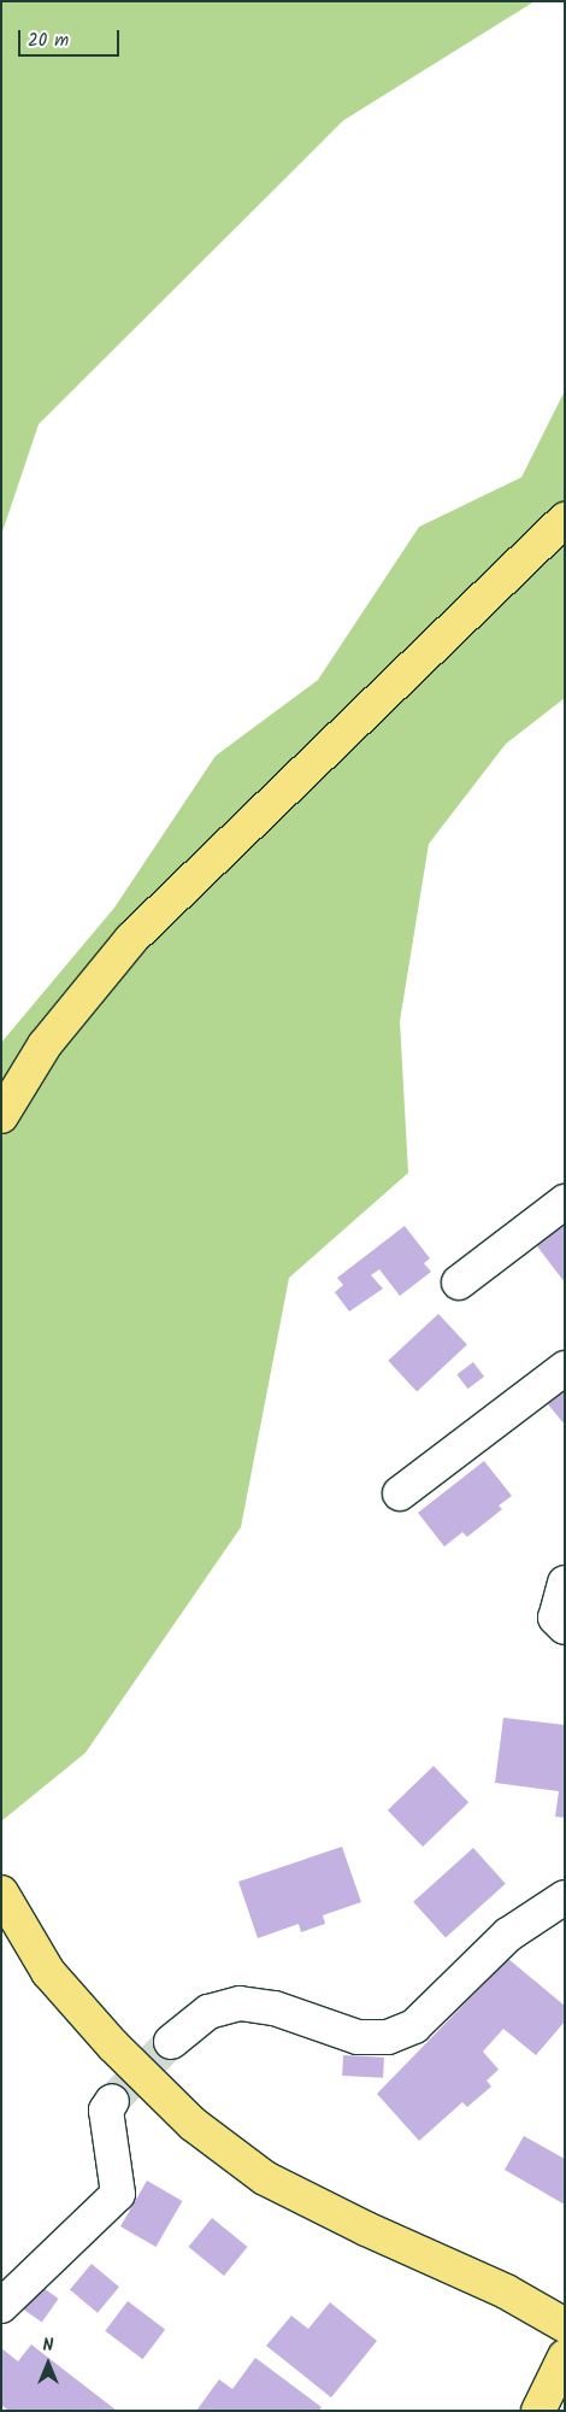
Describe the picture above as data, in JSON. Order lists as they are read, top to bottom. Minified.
{"scale_bar":"20 m","north":"top"}
